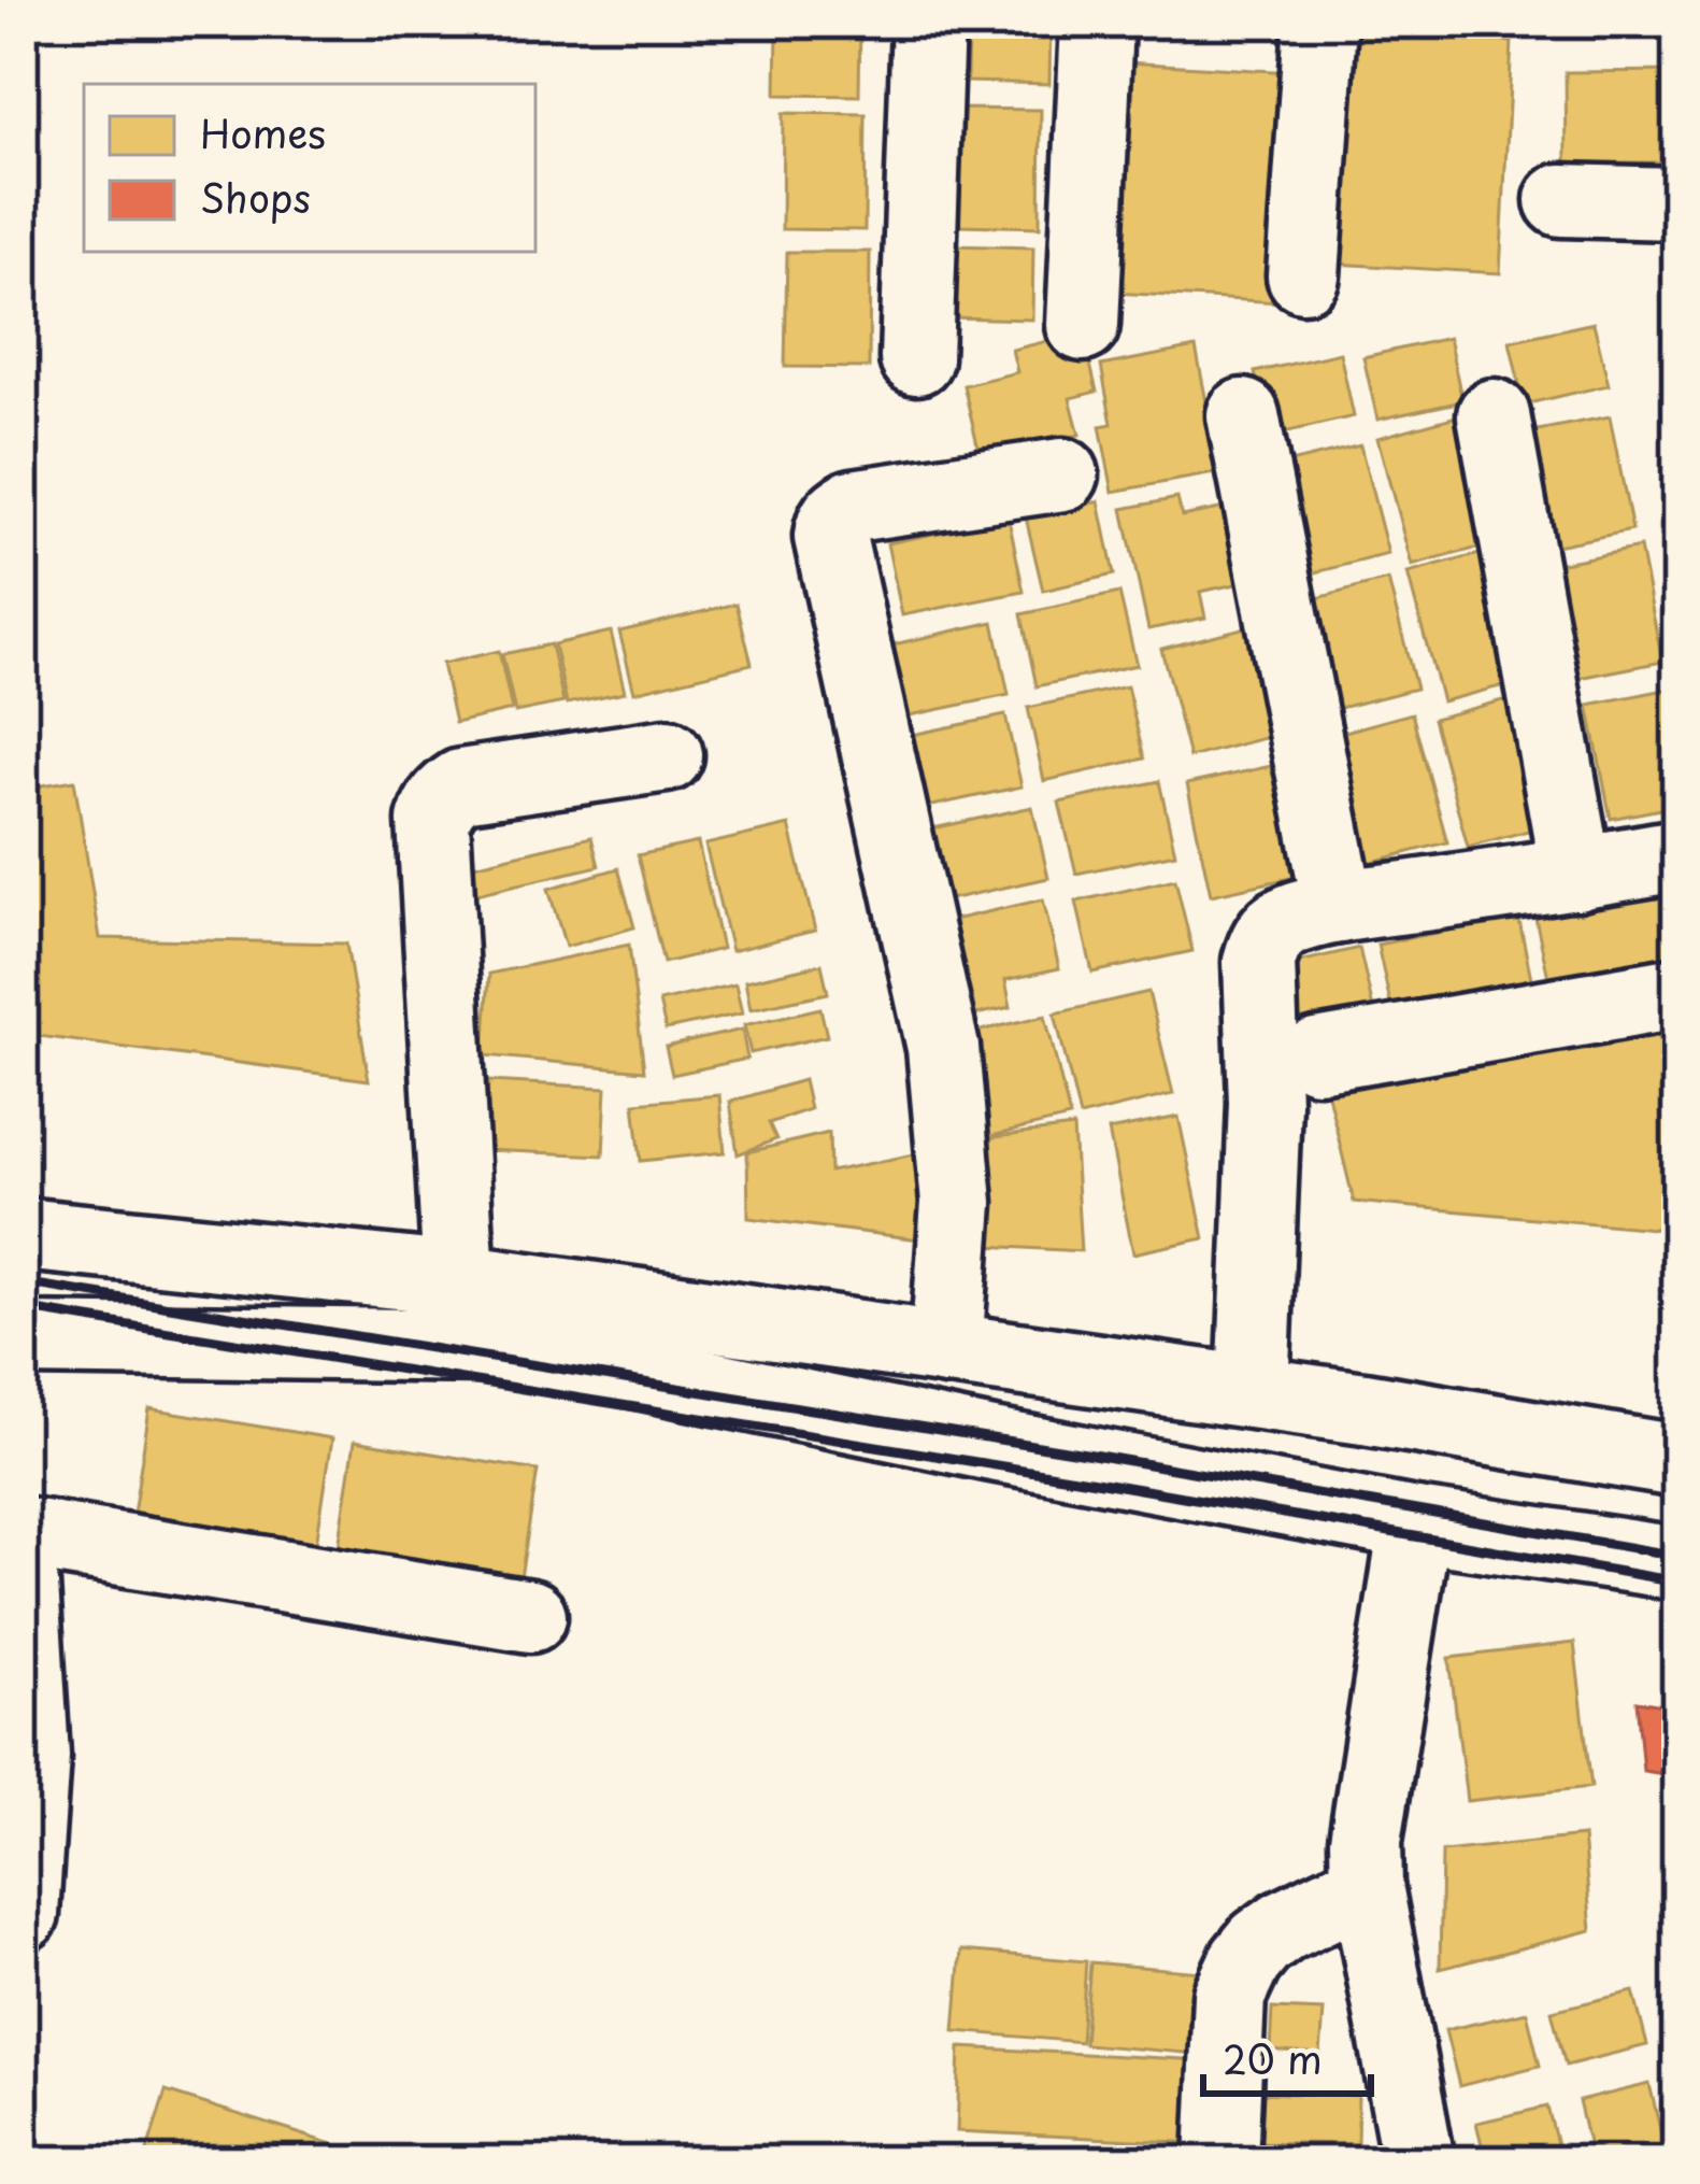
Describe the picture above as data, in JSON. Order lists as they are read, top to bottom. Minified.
{"legend":["Homes","Shops"],"scale_bar":"20 m"}
